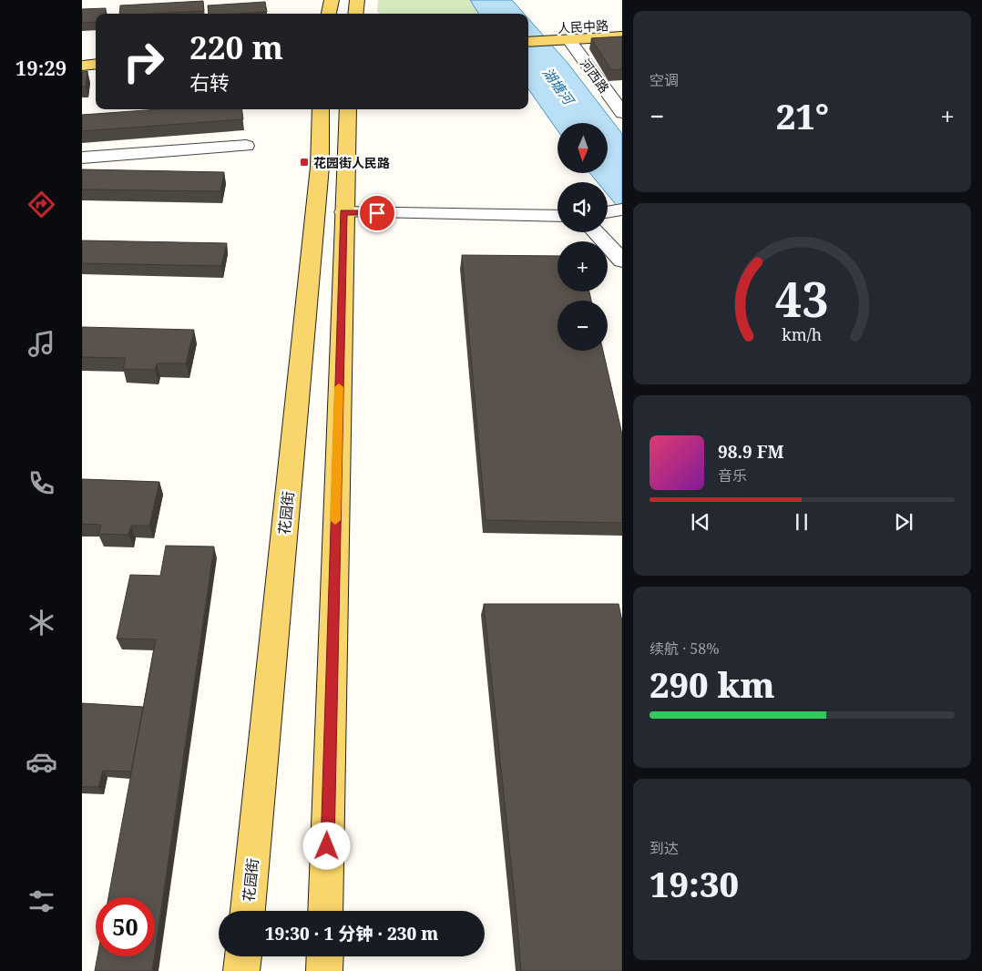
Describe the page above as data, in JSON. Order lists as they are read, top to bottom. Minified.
{"streets":{"main road":["人民中路","花园街"],"street":["河西路"]},"crossings":[["人民中路","河西路"]],"water":["湖塘河"],"places":{"transit":["花园街人民路"]},"north":"bottom","page":{"tabs":"19:29","tile":["空调",["续航 · 58%","290 km"],["到达","19:30"]],"turn":["220 m","右转"],"heat":["−","21°","+"],"map_buttons":["+","−"],"song":["98.9 FM","音乐"],"limit":"50","trip":"19:30 · 1 分钟 · 230 m","gauge":["43","km/h"]}}
